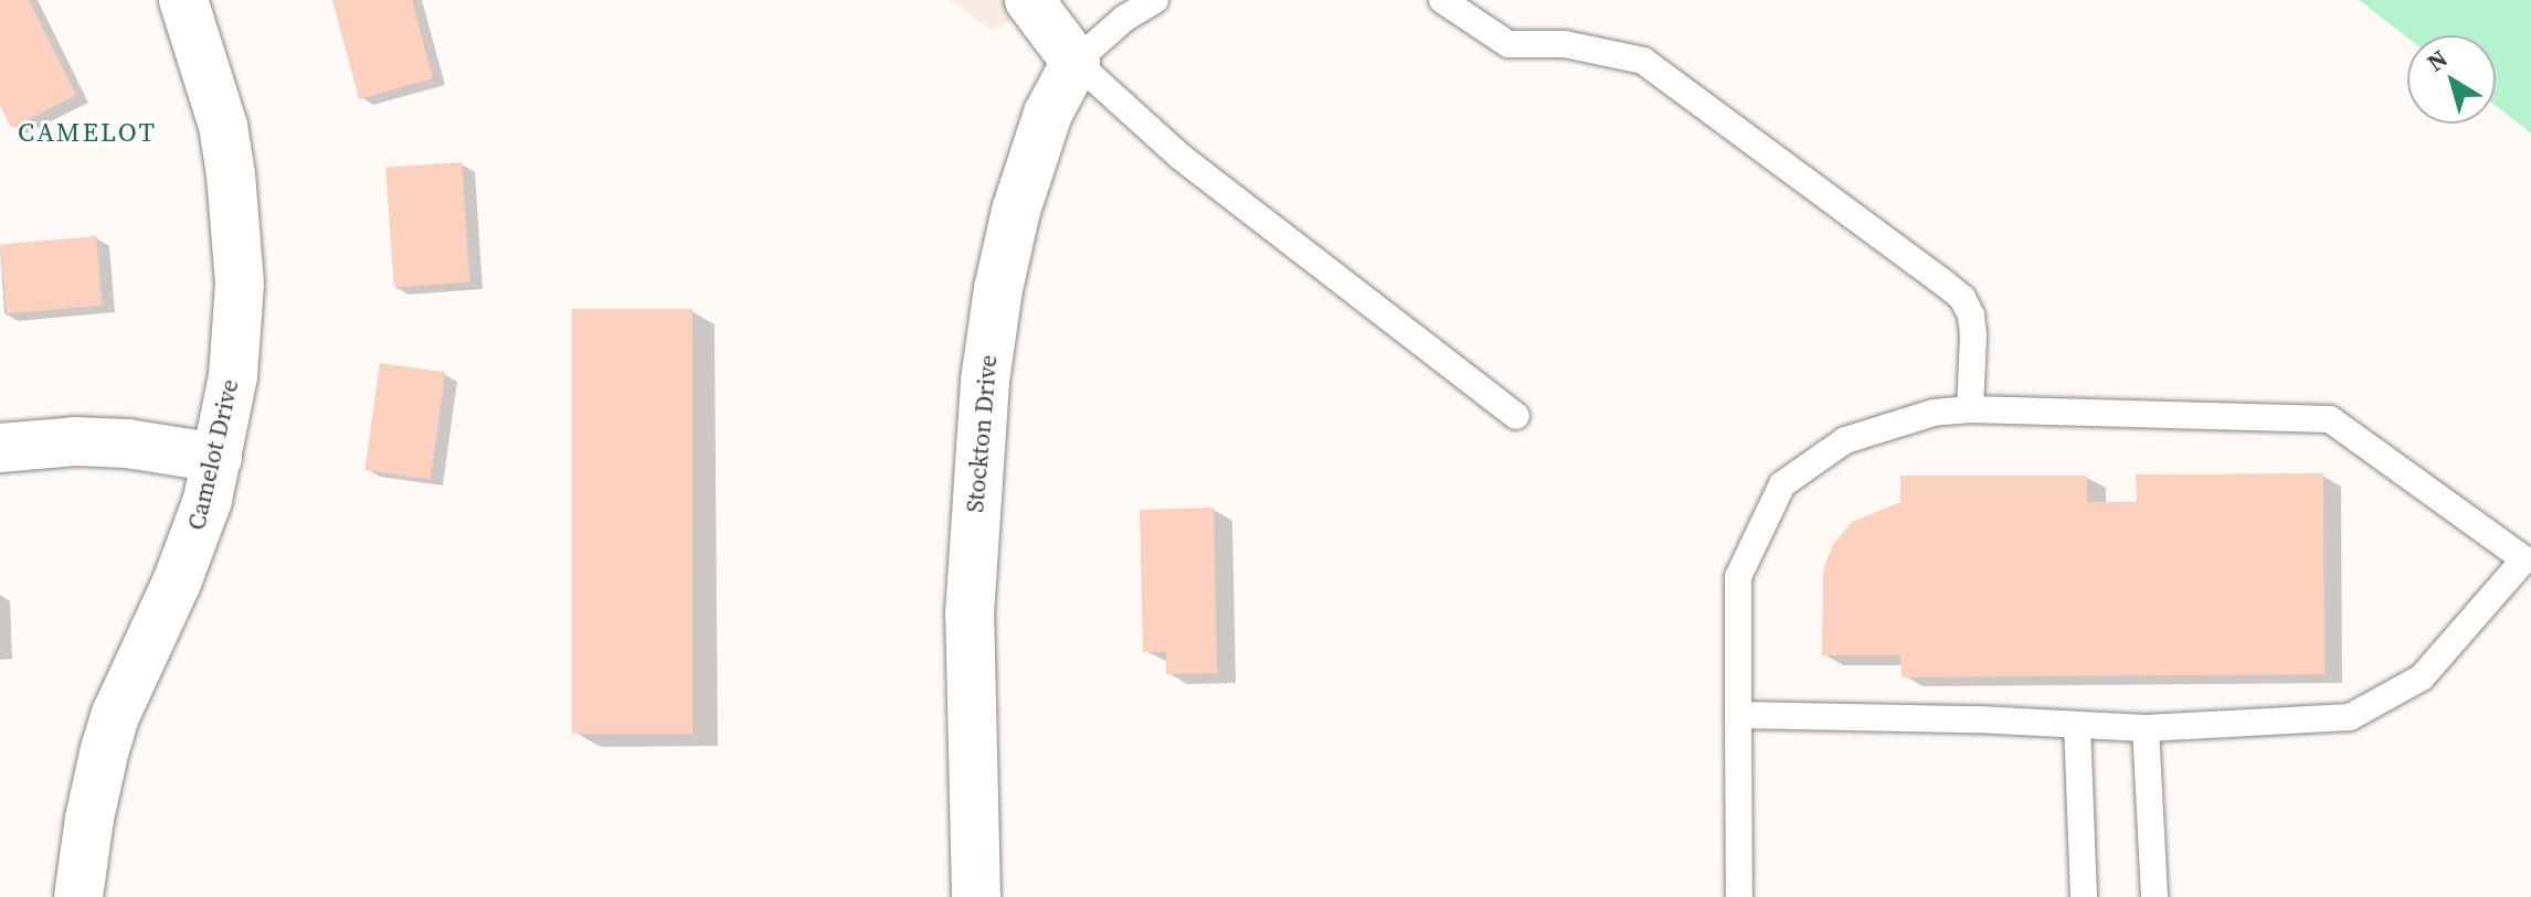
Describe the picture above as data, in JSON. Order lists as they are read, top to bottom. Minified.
{"streets":{"street":["Stockton Drive","Camelot Drive"]},"districts":["CAMELOT"],"north":"top left"}
